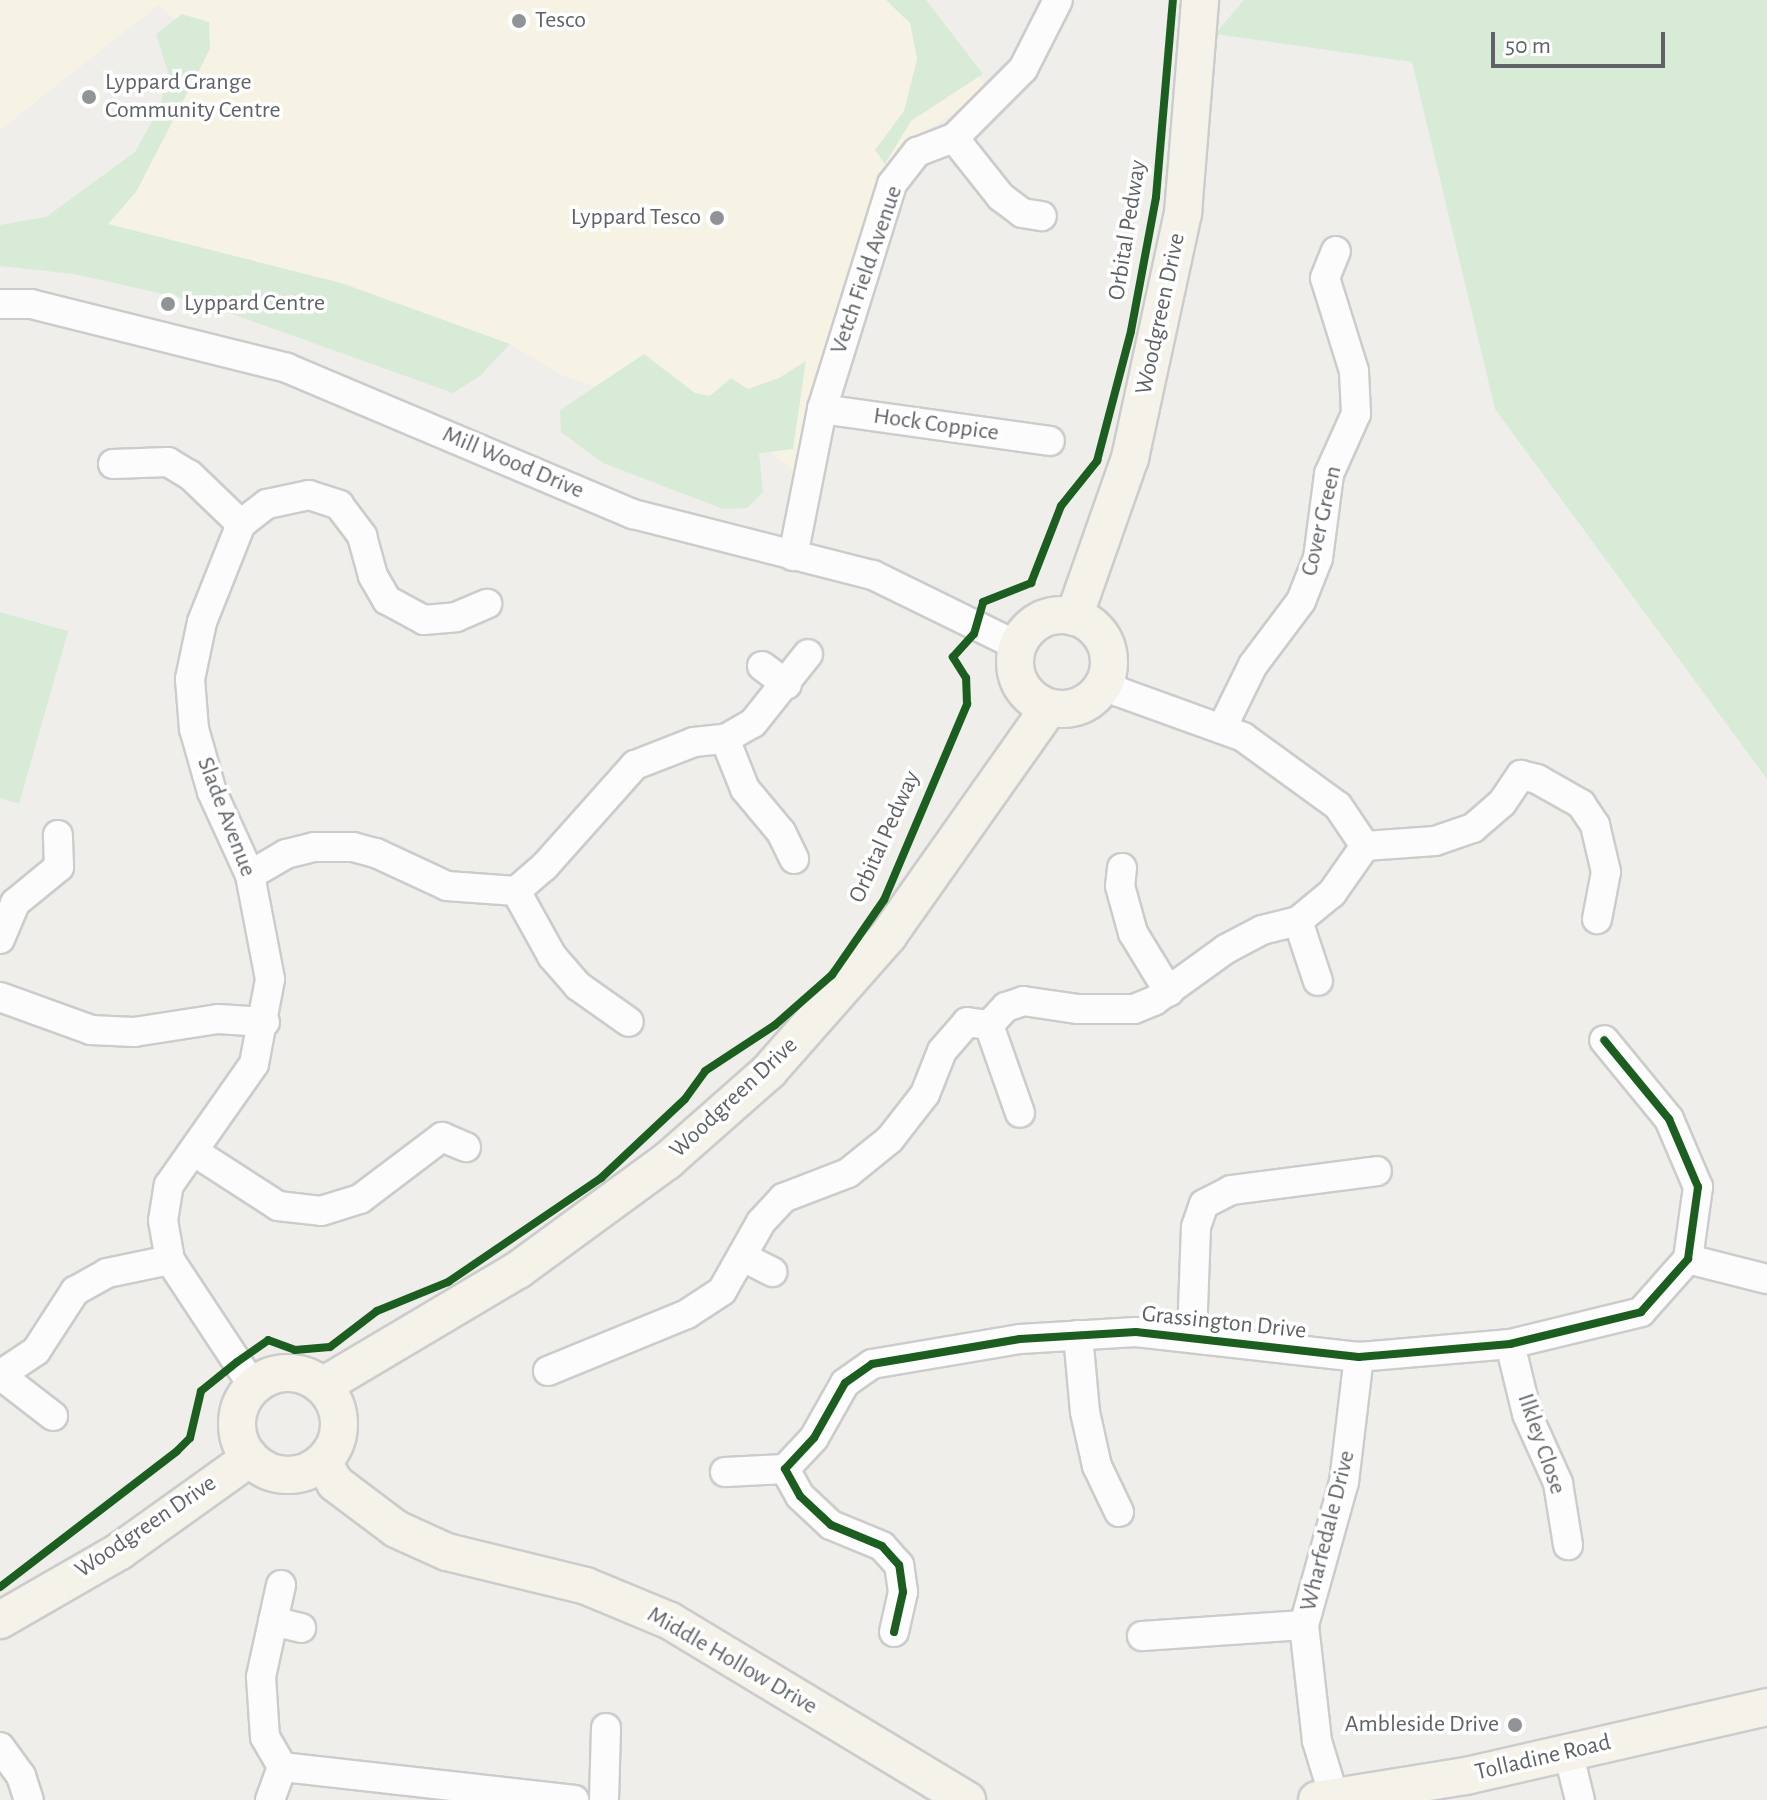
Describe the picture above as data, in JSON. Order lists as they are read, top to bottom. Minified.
{"streets":{"main road":["Woodgreen Drive","Middle Hollow Drive","Tolladine Road"],"street":["Vetch Field Avenue","Hock Coppice","Mill Wood Drive","Cover Green","Slade Avenue","Grassington Drive","Ilkley Close","Wharfedale Drive"],"cycle path":["Orbital Pedway"]},"crossings":[["Vetch Field Avenue","Hock Coppice"],["Vetch Field Avenue","Mill Wood Drive"],["Woodgreen Drive","Mill Wood Drive"],["Woodgreen Drive","Slade Avenue"],["Woodgreen Drive","Middle Hollow Drive"],["Slade Avenue","Middle Hollow Drive"],["Grassington Drive","Ilkley Close"],["Grassington Drive","Wharfedale Drive"],["Wharfedale Drive","Tolladine Road"]],"places":["Tesco","Lyppard Grange Community Centre","Lyppard Tesco","Lyppard Centre","Ambleside Drive"],"scale_bar":"50 m"}
